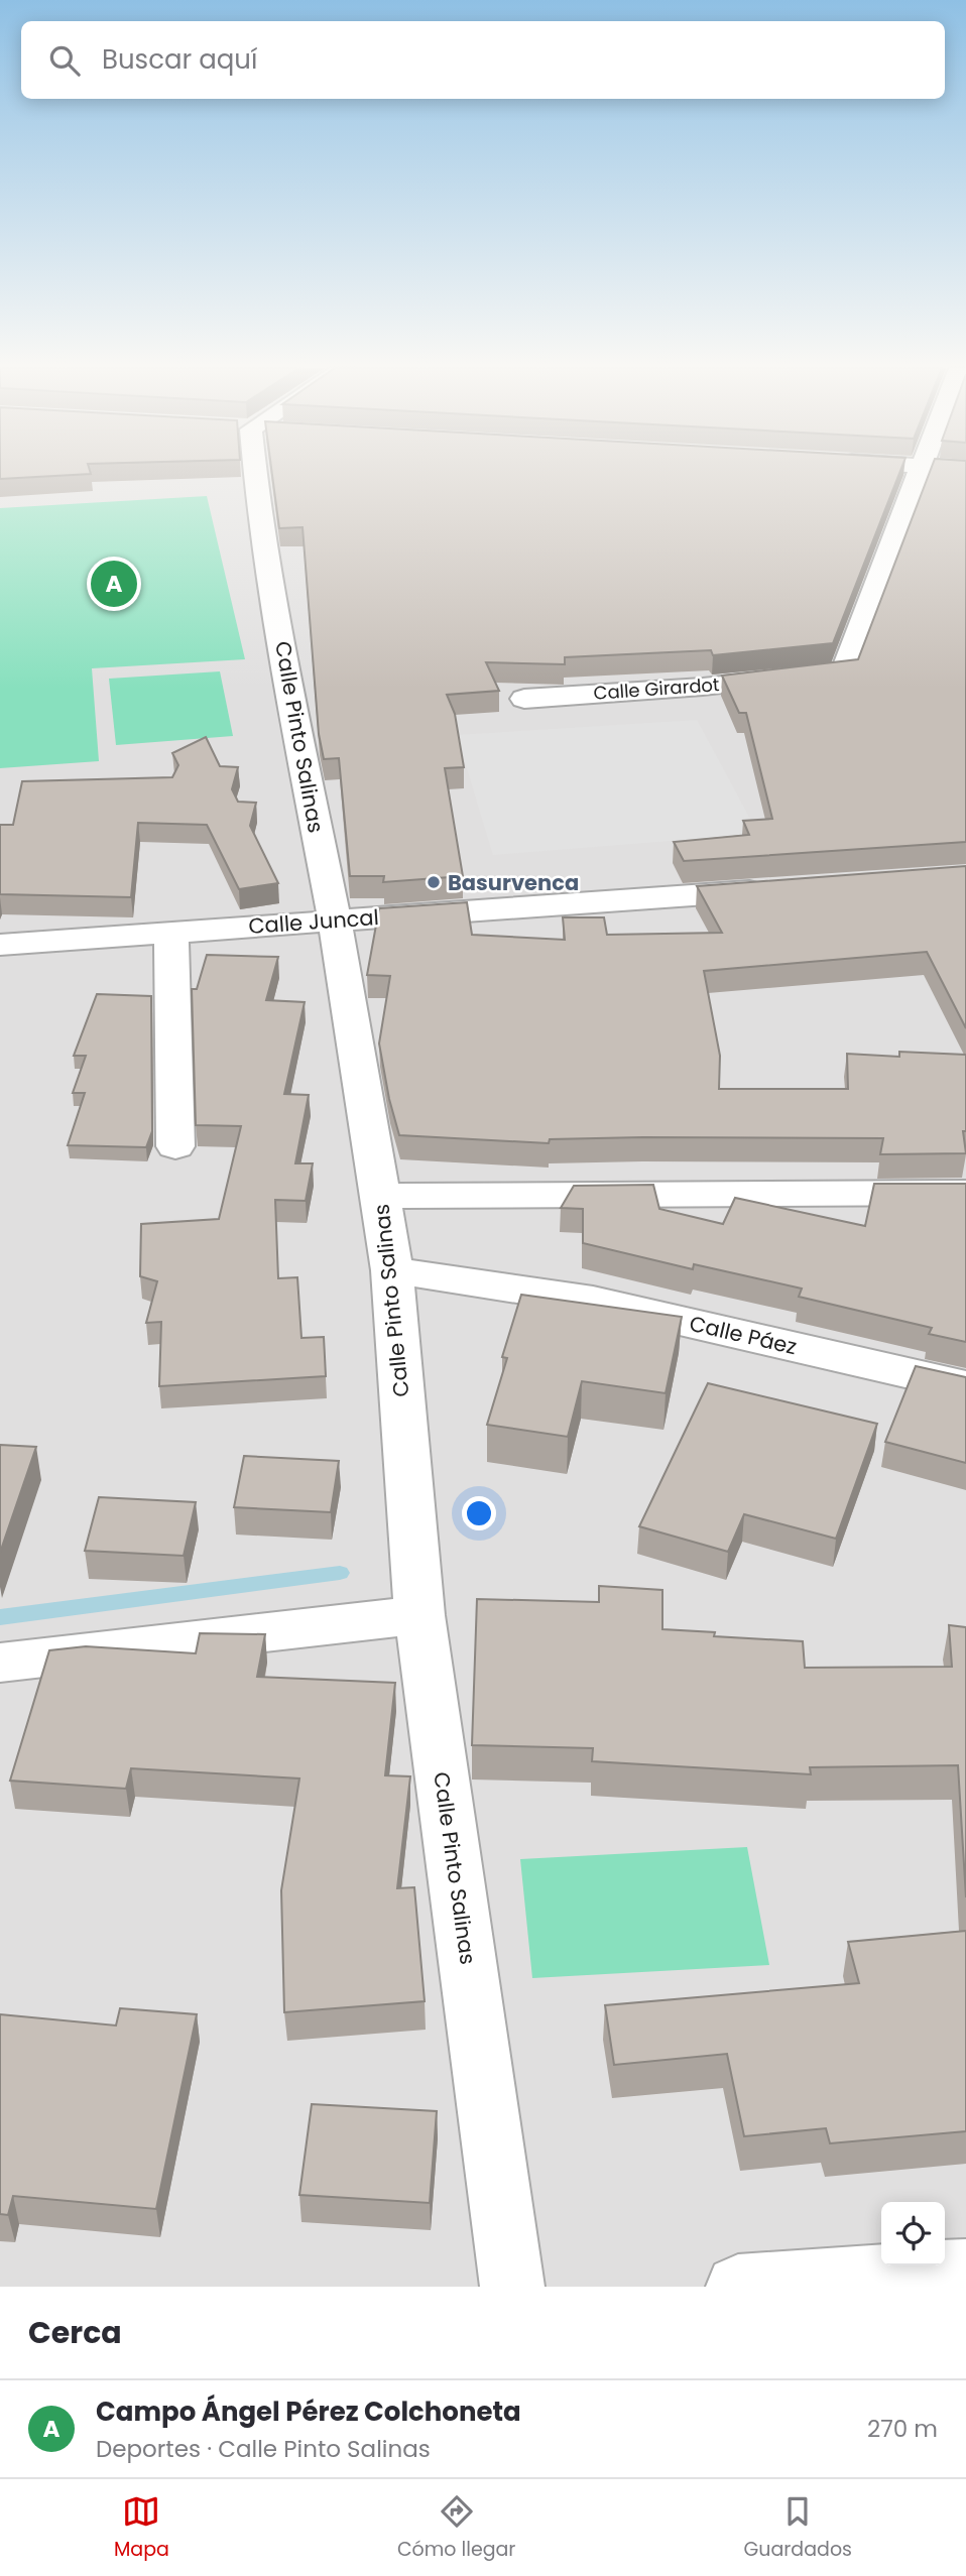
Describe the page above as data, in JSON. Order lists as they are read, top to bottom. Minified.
{"streets":{"street":["Calle Girardot","Calle Pinto Salinas","Calle Juncal","Calle Páez"]},"crossings":[["Calle Pinto Salinas","Calle Juncal"],["Calle Pinto Salinas","Calle Páez"]],"places":["Basurvenca"],"page":{"search":"Buscar aquí","pins":"A","heading":"Cerca","list":[{"mark":"A","name":"Campo Ángel Pérez Colchoneta","note":"Deportes · Calle Pinto Salinas","value":"270 m"}],"nav":["Mapa","Cómo llegar","Guardados"]}}
